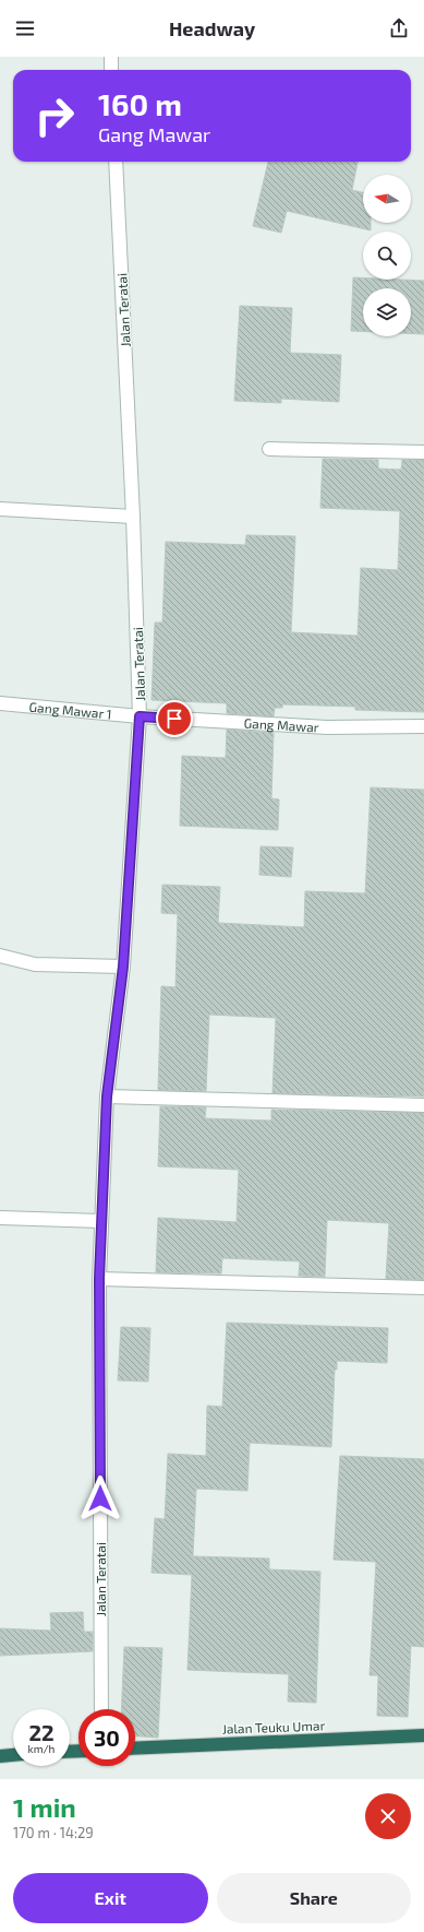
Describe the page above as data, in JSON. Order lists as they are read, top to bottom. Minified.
{"streets":{"highway":["Jalan Teuku Umar"],"street":["Jalan Teratai","Gang Mawar 1","Gang Mawar"]},"crossings":[["Jalan Teratai","Gang Mawar 1"],["Jalan Teratai","Gang Mawar"],["Gang Mawar 1","Gang Mawar"]],"north":"left","page":{"header":"Headway","turn":["160 m","Gang Mawar"],"speed":"22 km/h","limit":"30","heading":["1 min","170 m · 14:29"],"buttons":["Exit","Share"]}}
